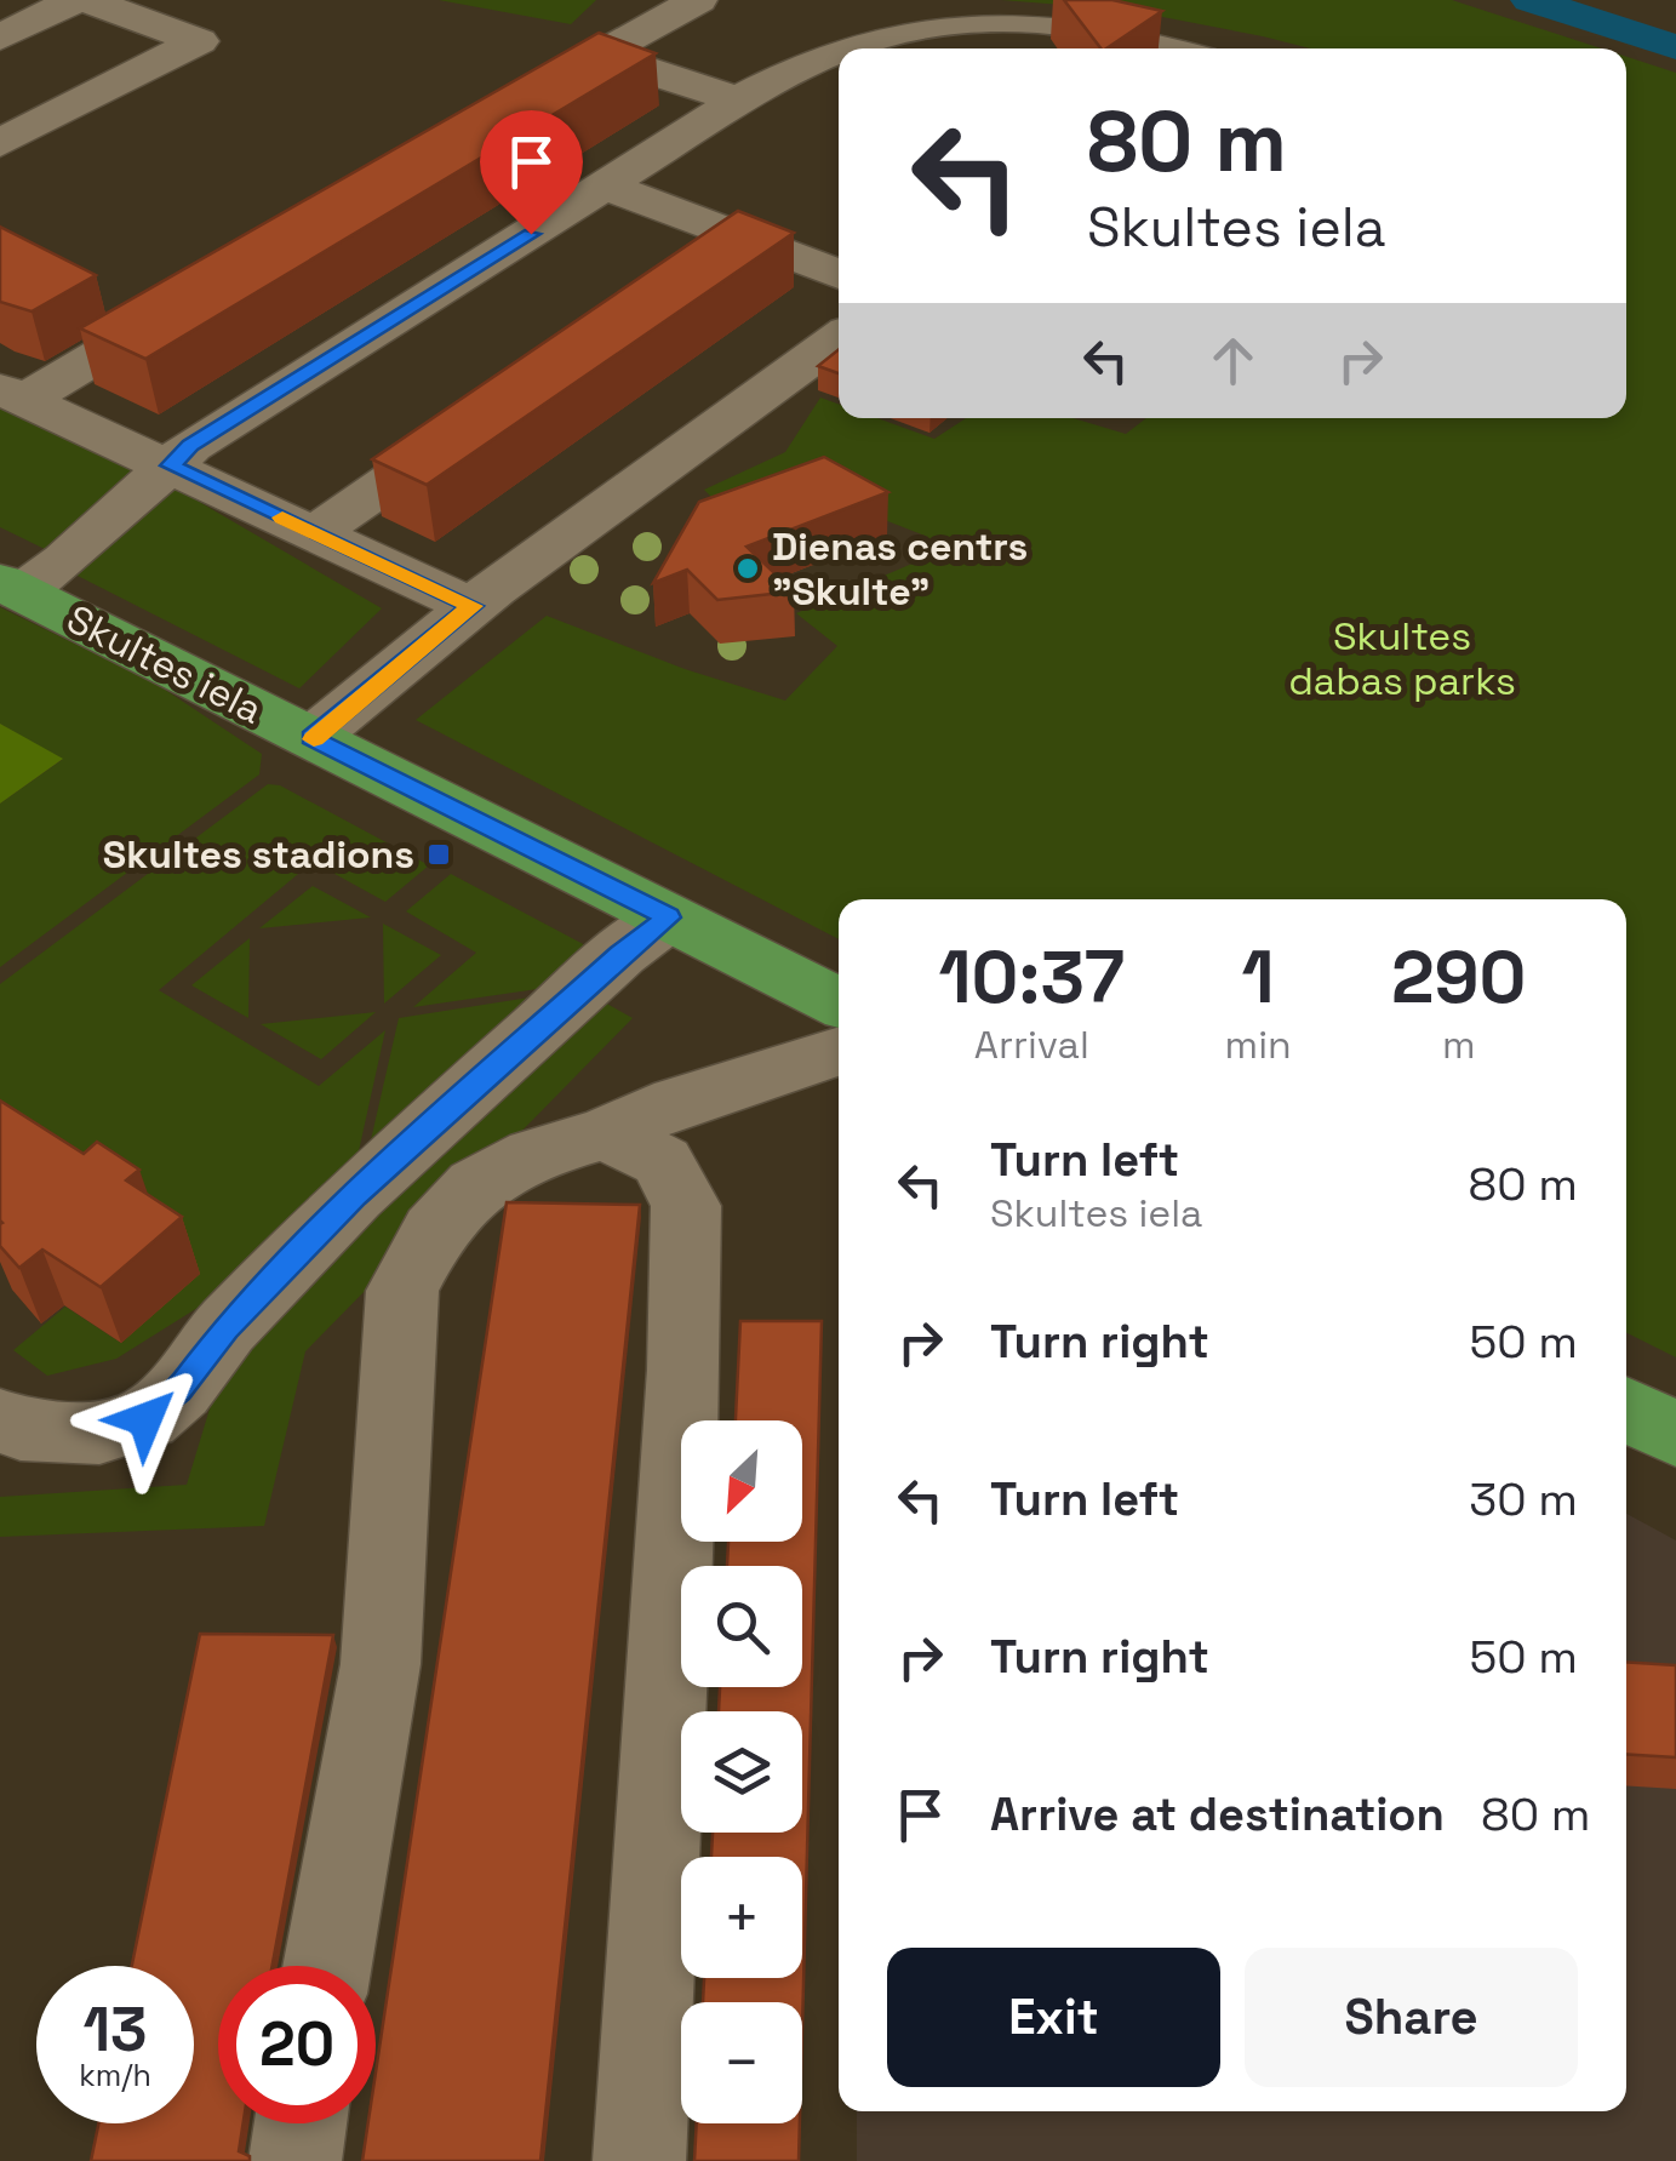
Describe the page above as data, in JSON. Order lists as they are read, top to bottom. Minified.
{"streets":{"main road":["Skultes iela"]},"parks":["Skultes dabas parks"],"places":{"other":["Dienas centrs \"Skulte\""],"transit":["Skultes stadions"]},"north":"bottom left","page":{"turn":["80 m","Skultes iela"],"eta":["10:37","Arrival","1","min","290","m"],"list":[{"name":"Turn left","note":"Skultes iela","value":"80 m"},{"name":"Turn right","value":"50 m"},{"name":"Turn left","value":"30 m"},{"name":"Turn right","value":"50 m"},{"name":"Arrive at destination","value":"80 m"}],"map_buttons":["+","−"],"buttons":["Exit","Share"],"speed":"13 km/h","limit":"20"}}
